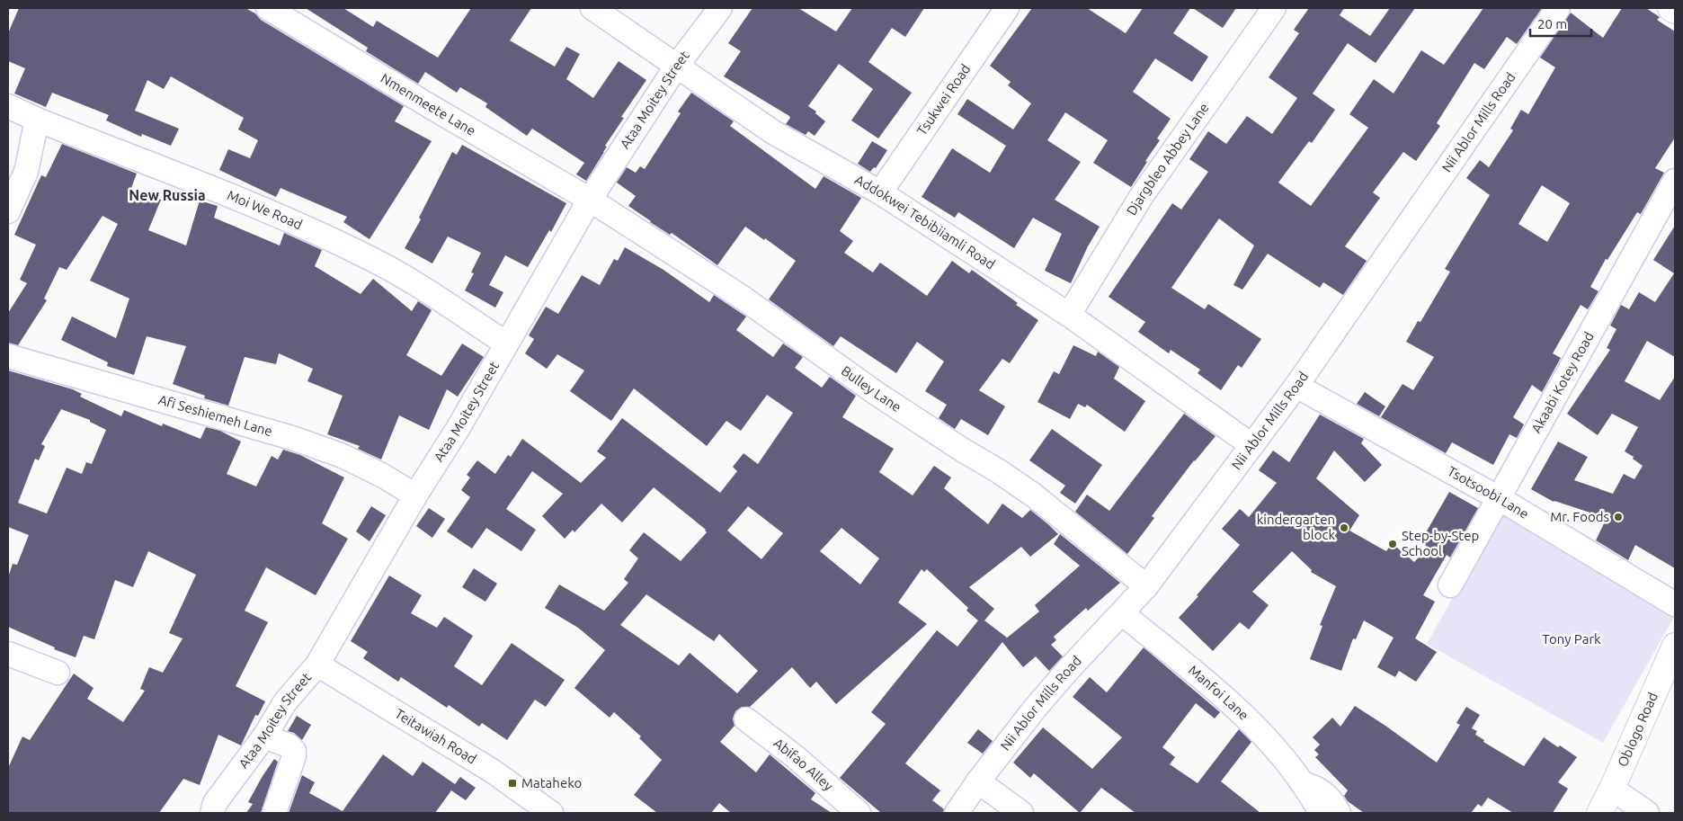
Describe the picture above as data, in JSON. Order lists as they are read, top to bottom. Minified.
{"streets":{"main road":["Oblogo Road"],"street":["Ataa Moitey Street","Tsukwei Road","Nmenmeete Lane","Nii Ablor Mills Road","Djargbleo Abbey Lane","Moi We Road","Addokwei Tebibiiamli Road","Akaabi Kotey Road","Bulley Lane","Afi Seshiemeh Lane","Tsotsoobi Lane","Manfoi Lane","Teitawiah Road","Abifao Alley"]},"crossings":[["Ataa Moitey Street","Nmenmeete Lane"],["Ataa Moitey Street","Moi We Road"],["Ataa Moitey Street","Addokwei Tebibiiamli Road"],["Ataa Moitey Street","Bulley Lane"],["Ataa Moitey Street","Afi Seshiemeh Lane"],["Ataa Moitey Street","Teitawiah Road"],["Tsukwei Road","Addokwei Tebibiiamli Road"],["Nmenmeete Lane","Bulley Lane"],["Nii Ablor Mills Road","Addokwei Tebibiiamli Road"],["Nii Ablor Mills Road","Bulley Lane"],["Nii Ablor Mills Road","Tsotsoobi Lane"],["Nii Ablor Mills Road","Manfoi Lane"],["Djargbleo Abbey Lane","Addokwei Tebibiiamli Road"],["Akaabi Kotey Road","Tsotsoobi Lane"]],"districts":["New Russia"],"parks":["Tony Park"],"places":{"other":["Mr. Foods","kindergarten block","Step-by-Step School"],"transit":["Mataheko"]},"scale_bar":"20 m"}
